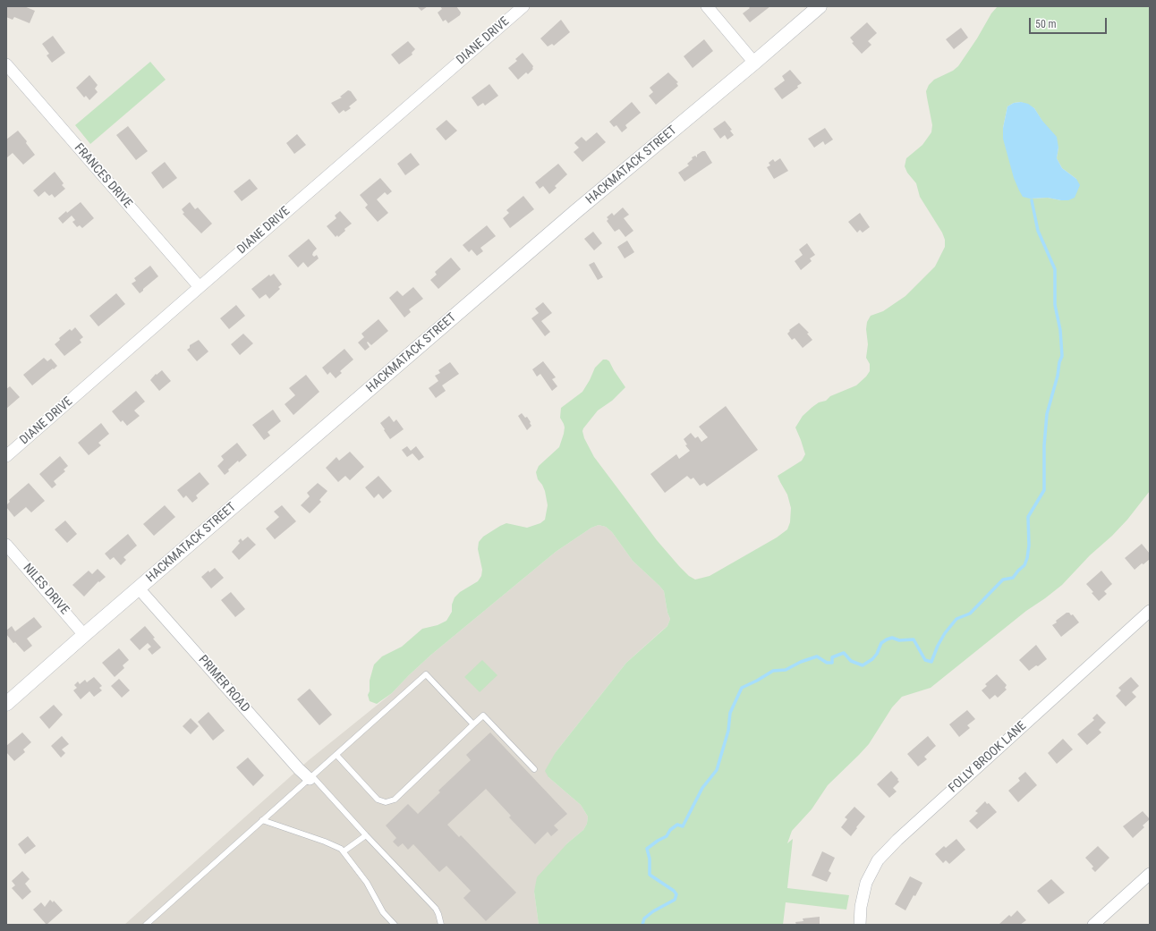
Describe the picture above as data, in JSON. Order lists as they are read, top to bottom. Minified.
{"streets":{"street":["DIANE DRIVE","HACKMATACK STREET","FRANCES DRIVE","NILES DRIVE","PRIMER ROAD","FOLLY BROOK LANE"]},"crossings":[["DIANE DRIVE","FRANCES DRIVE"],["HACKMATACK STREET","NILES DRIVE"],["HACKMATACK STREET","PRIMER ROAD"]],"scale_bar":"50 m"}
